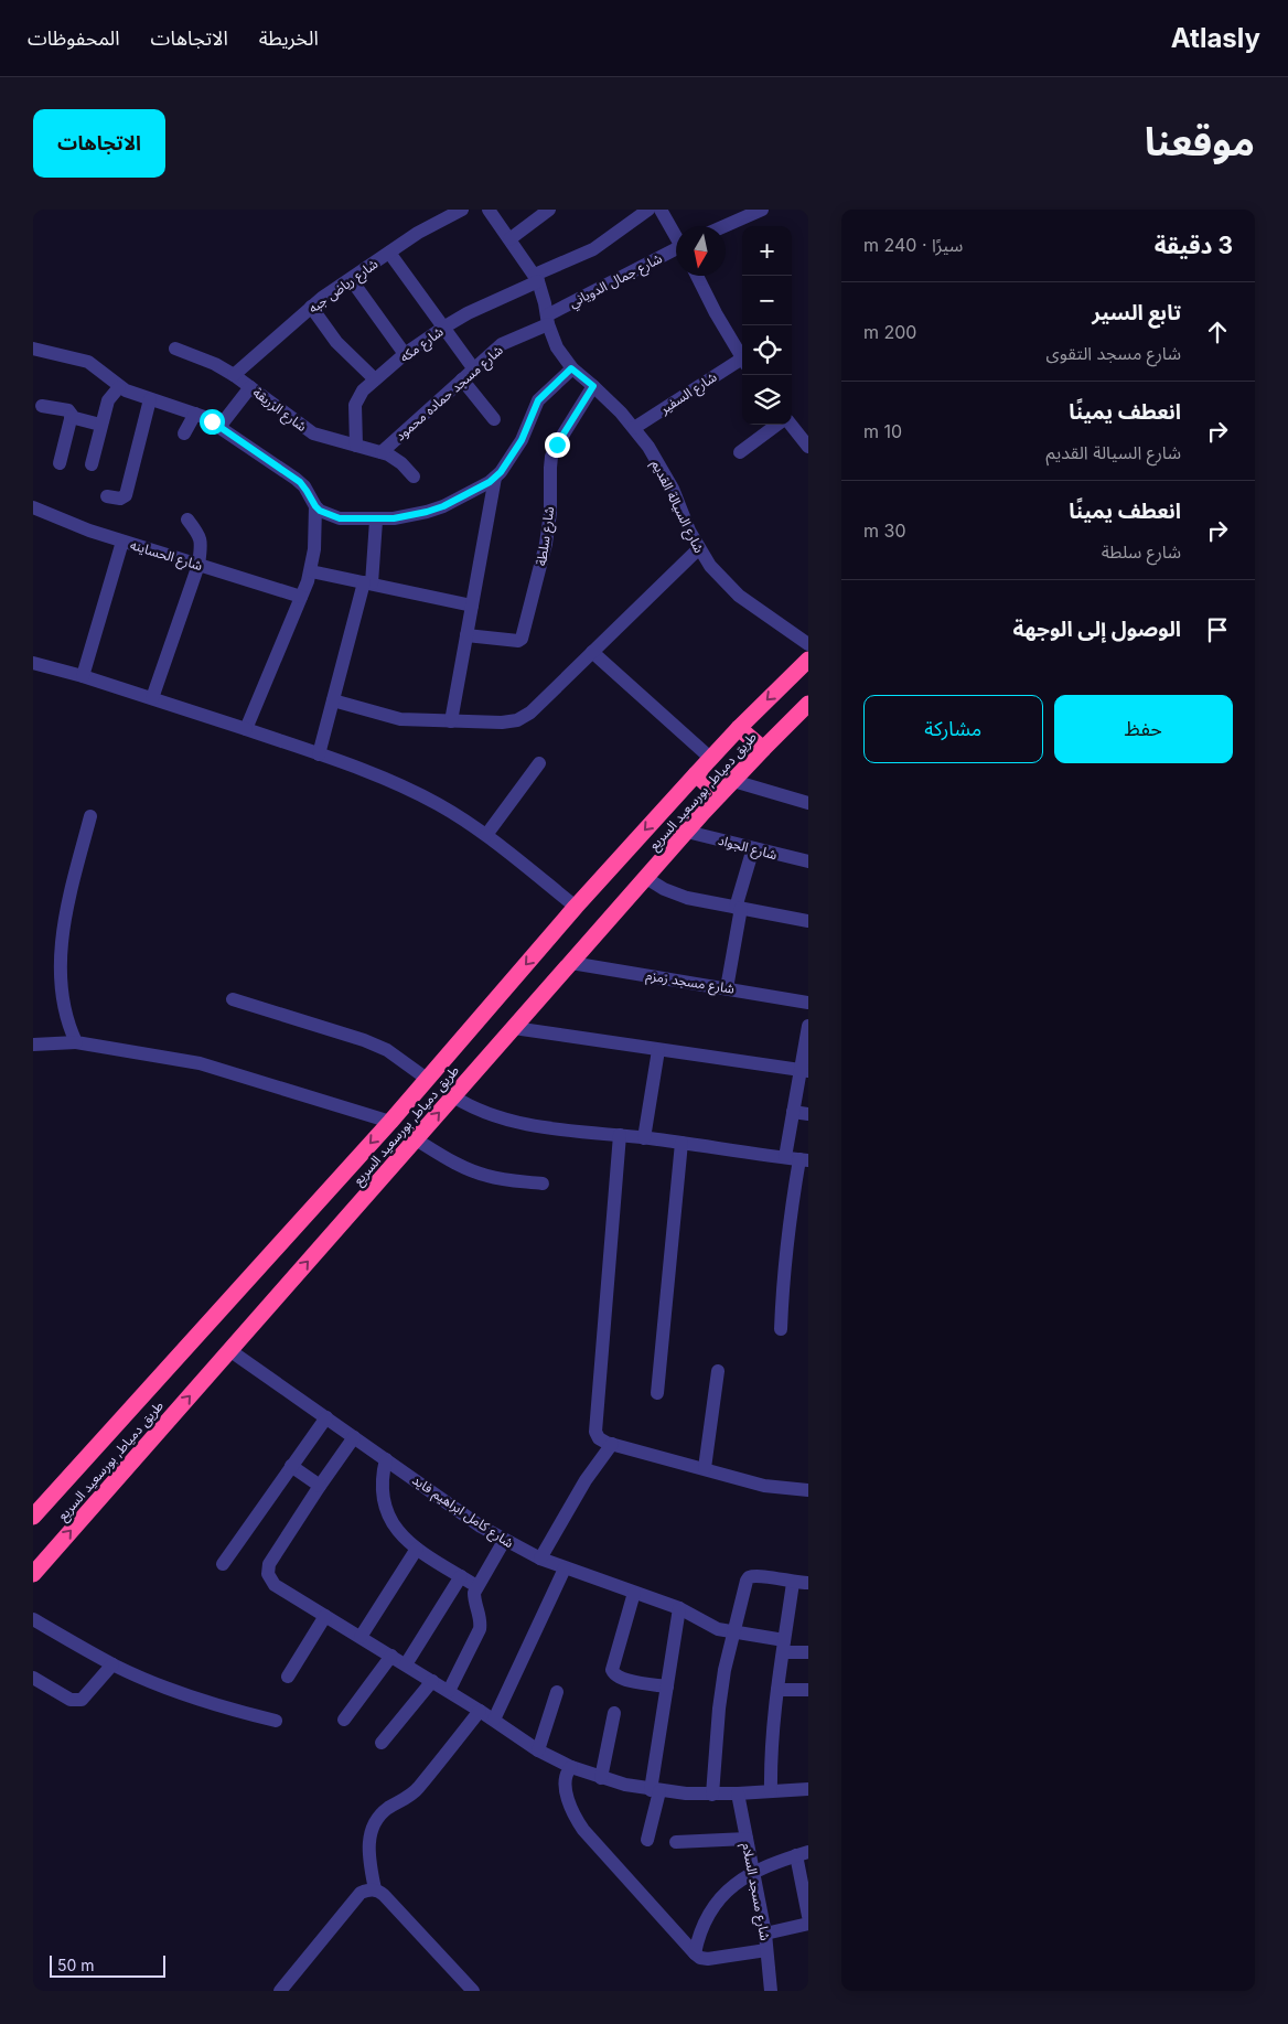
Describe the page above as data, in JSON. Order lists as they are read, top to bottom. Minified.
{"streets":{"highway":["طريق دمياط, بورسعيد السريع"],"street":["شارع جمال الدوياني","شارع رياض جبه","شارع مكه","شارع مسجد حماده محمود","شارع السفير","شارع الزريقة","شارع السيالة القديم","شارع سلطة","شارع الحساينه","شارع الجواد","شارع مسجد زمزم","شارع كامل ابراهيم فايد","شارع مسجد السلام"]},"crossings":[["شارع جمال الدوياني","شارع مسجد حماده محمود"],["شارع جمال الدوياني","شارع السيالة القديم"],["شارع رياض جبه","شارع الزريقة"],["شارع مكه","شارع الزريقة"],["شارع مكه","شارع السيالة القديم"],["شارع مسجد حماده محمود","شارع الزريقة"],["شارع مسجد حماده محمود","شارع السيالة القديم"],["شارع السفير","شارع السيالة القديم"],["شارع السيالة القديم","شارع سلطة"],["طريق دمياط, بورسعيد السريع","شارع الجواد"],["طريق دمياط, بورسعيد السريع","شارع مسجد زمزم"],["طريق دمياط, بورسعيد السريع","شارع كامل ابراهيم فايد"]],"scale_bar":"50 m","north":"bottom","page":{"header":"Atlasly","nav":["الخريطة","الاتجاهات","المحفوظات"],"title":"موقعنا","buttons":["الاتجاهات",["حفظ","مشاركة"]],"heading":["3 دقيقة","سيرًا · 240 m"],"map_buttons":["+","−"],"list":[["تابع السير","شارع مسجد التقوى","200 m"],["انعطف يمينًا","شارع السيالة القديم","10 m"],["انعطف يمينًا","شارع سلطة","30 m"],"الوصول إلى الوجهة"],"scale":"50 m"}}
